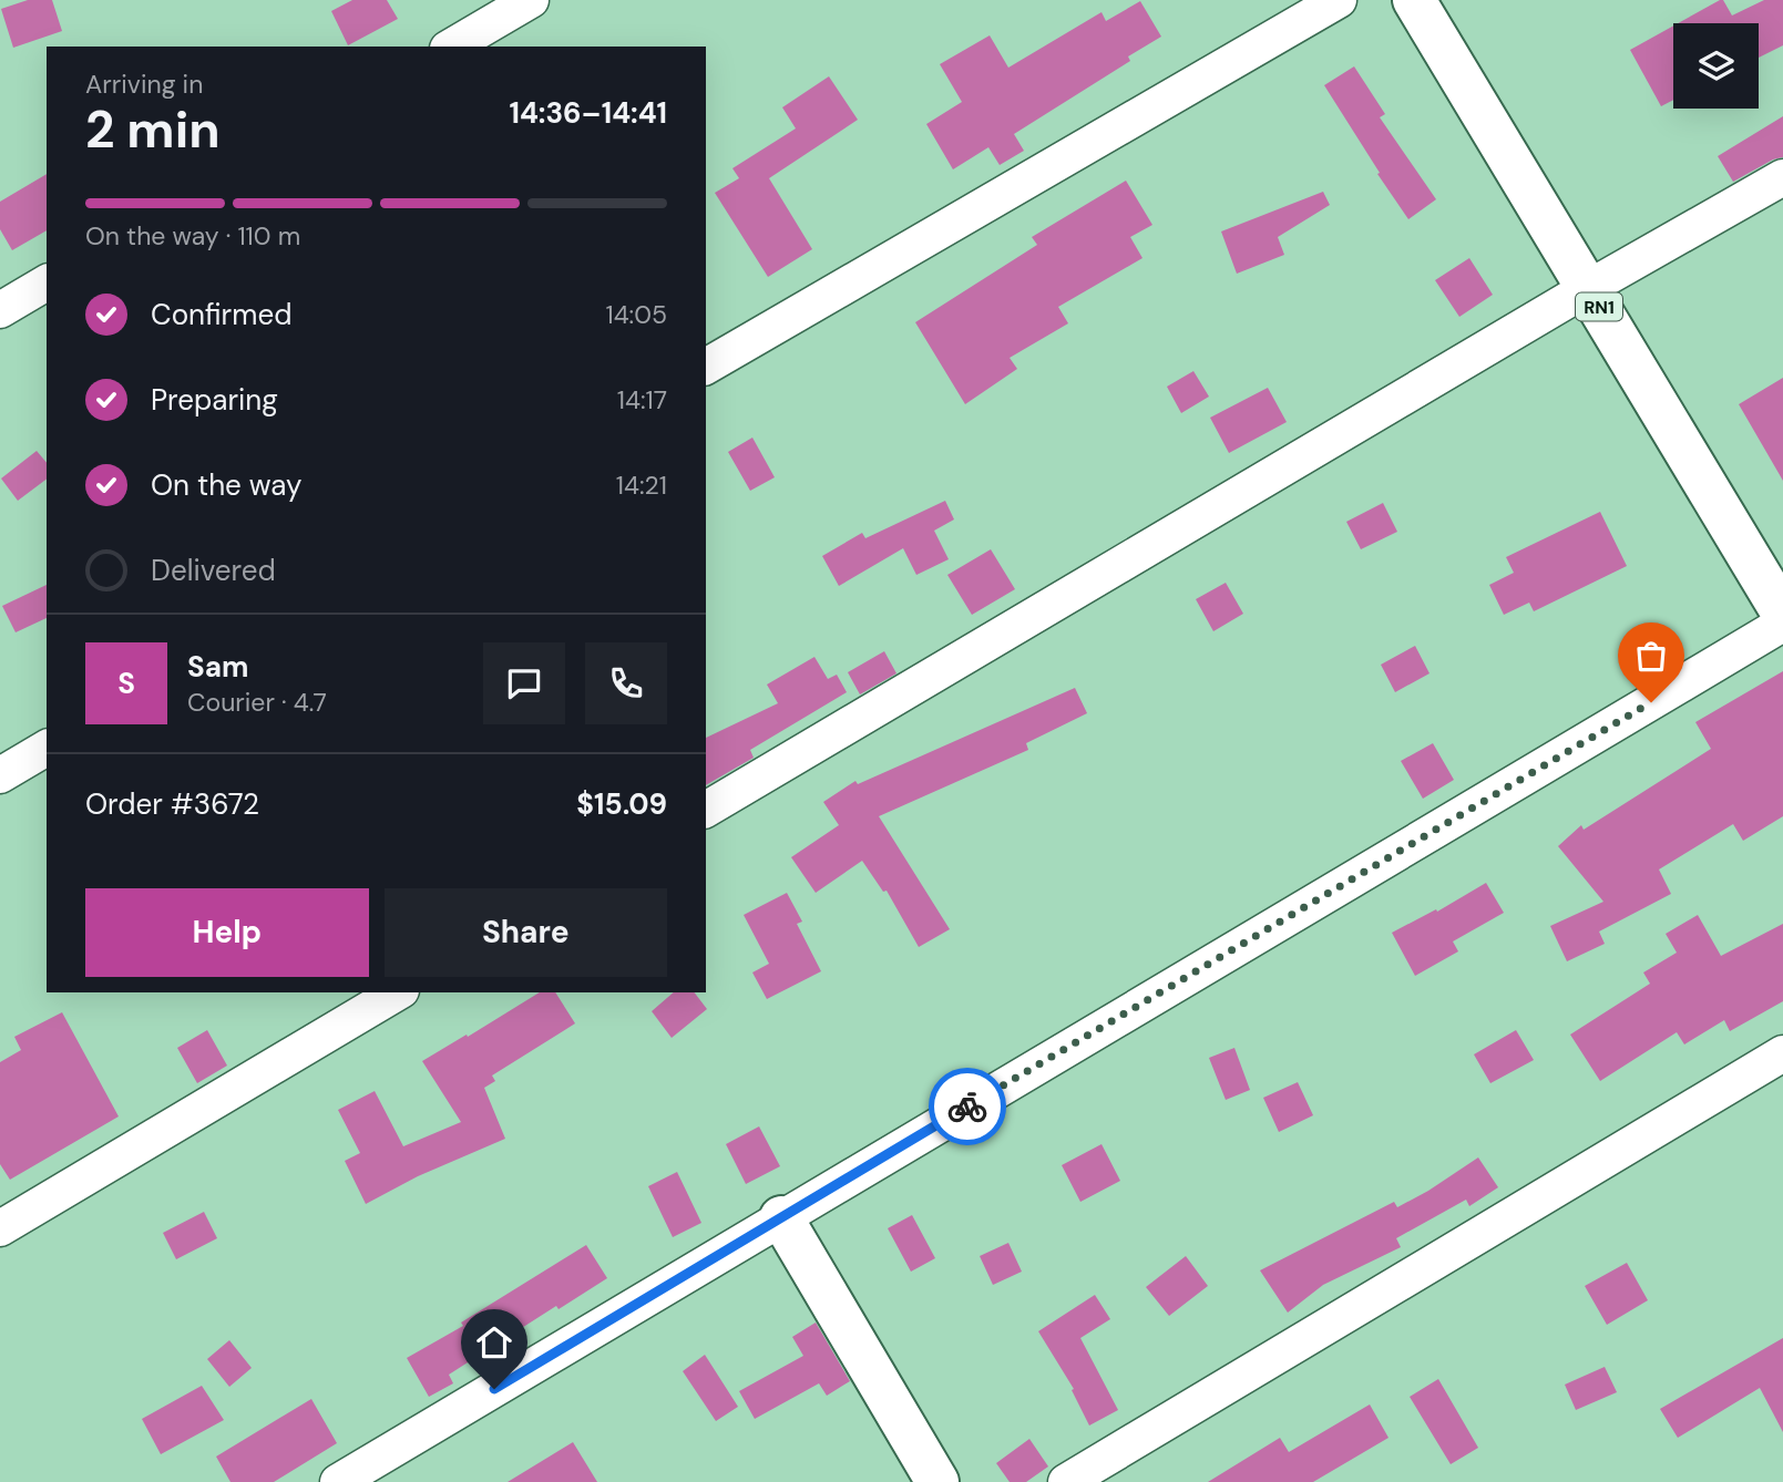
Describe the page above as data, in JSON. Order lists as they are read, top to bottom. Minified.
{"streets":{"main road":["RN1"]},"page":{"heading":["2 min","Arriving in","14:36–14:41"],"panel":["Sam","Courier · 4.7","Order #3672","$15.09"],"bar":"On the way · 110 m","list":[["Confirmed","14:05"],["Preparing","14:17"],["On the way","14:21"],"Delivered"],"round":"S","buttons":["Help","Share"]}}
